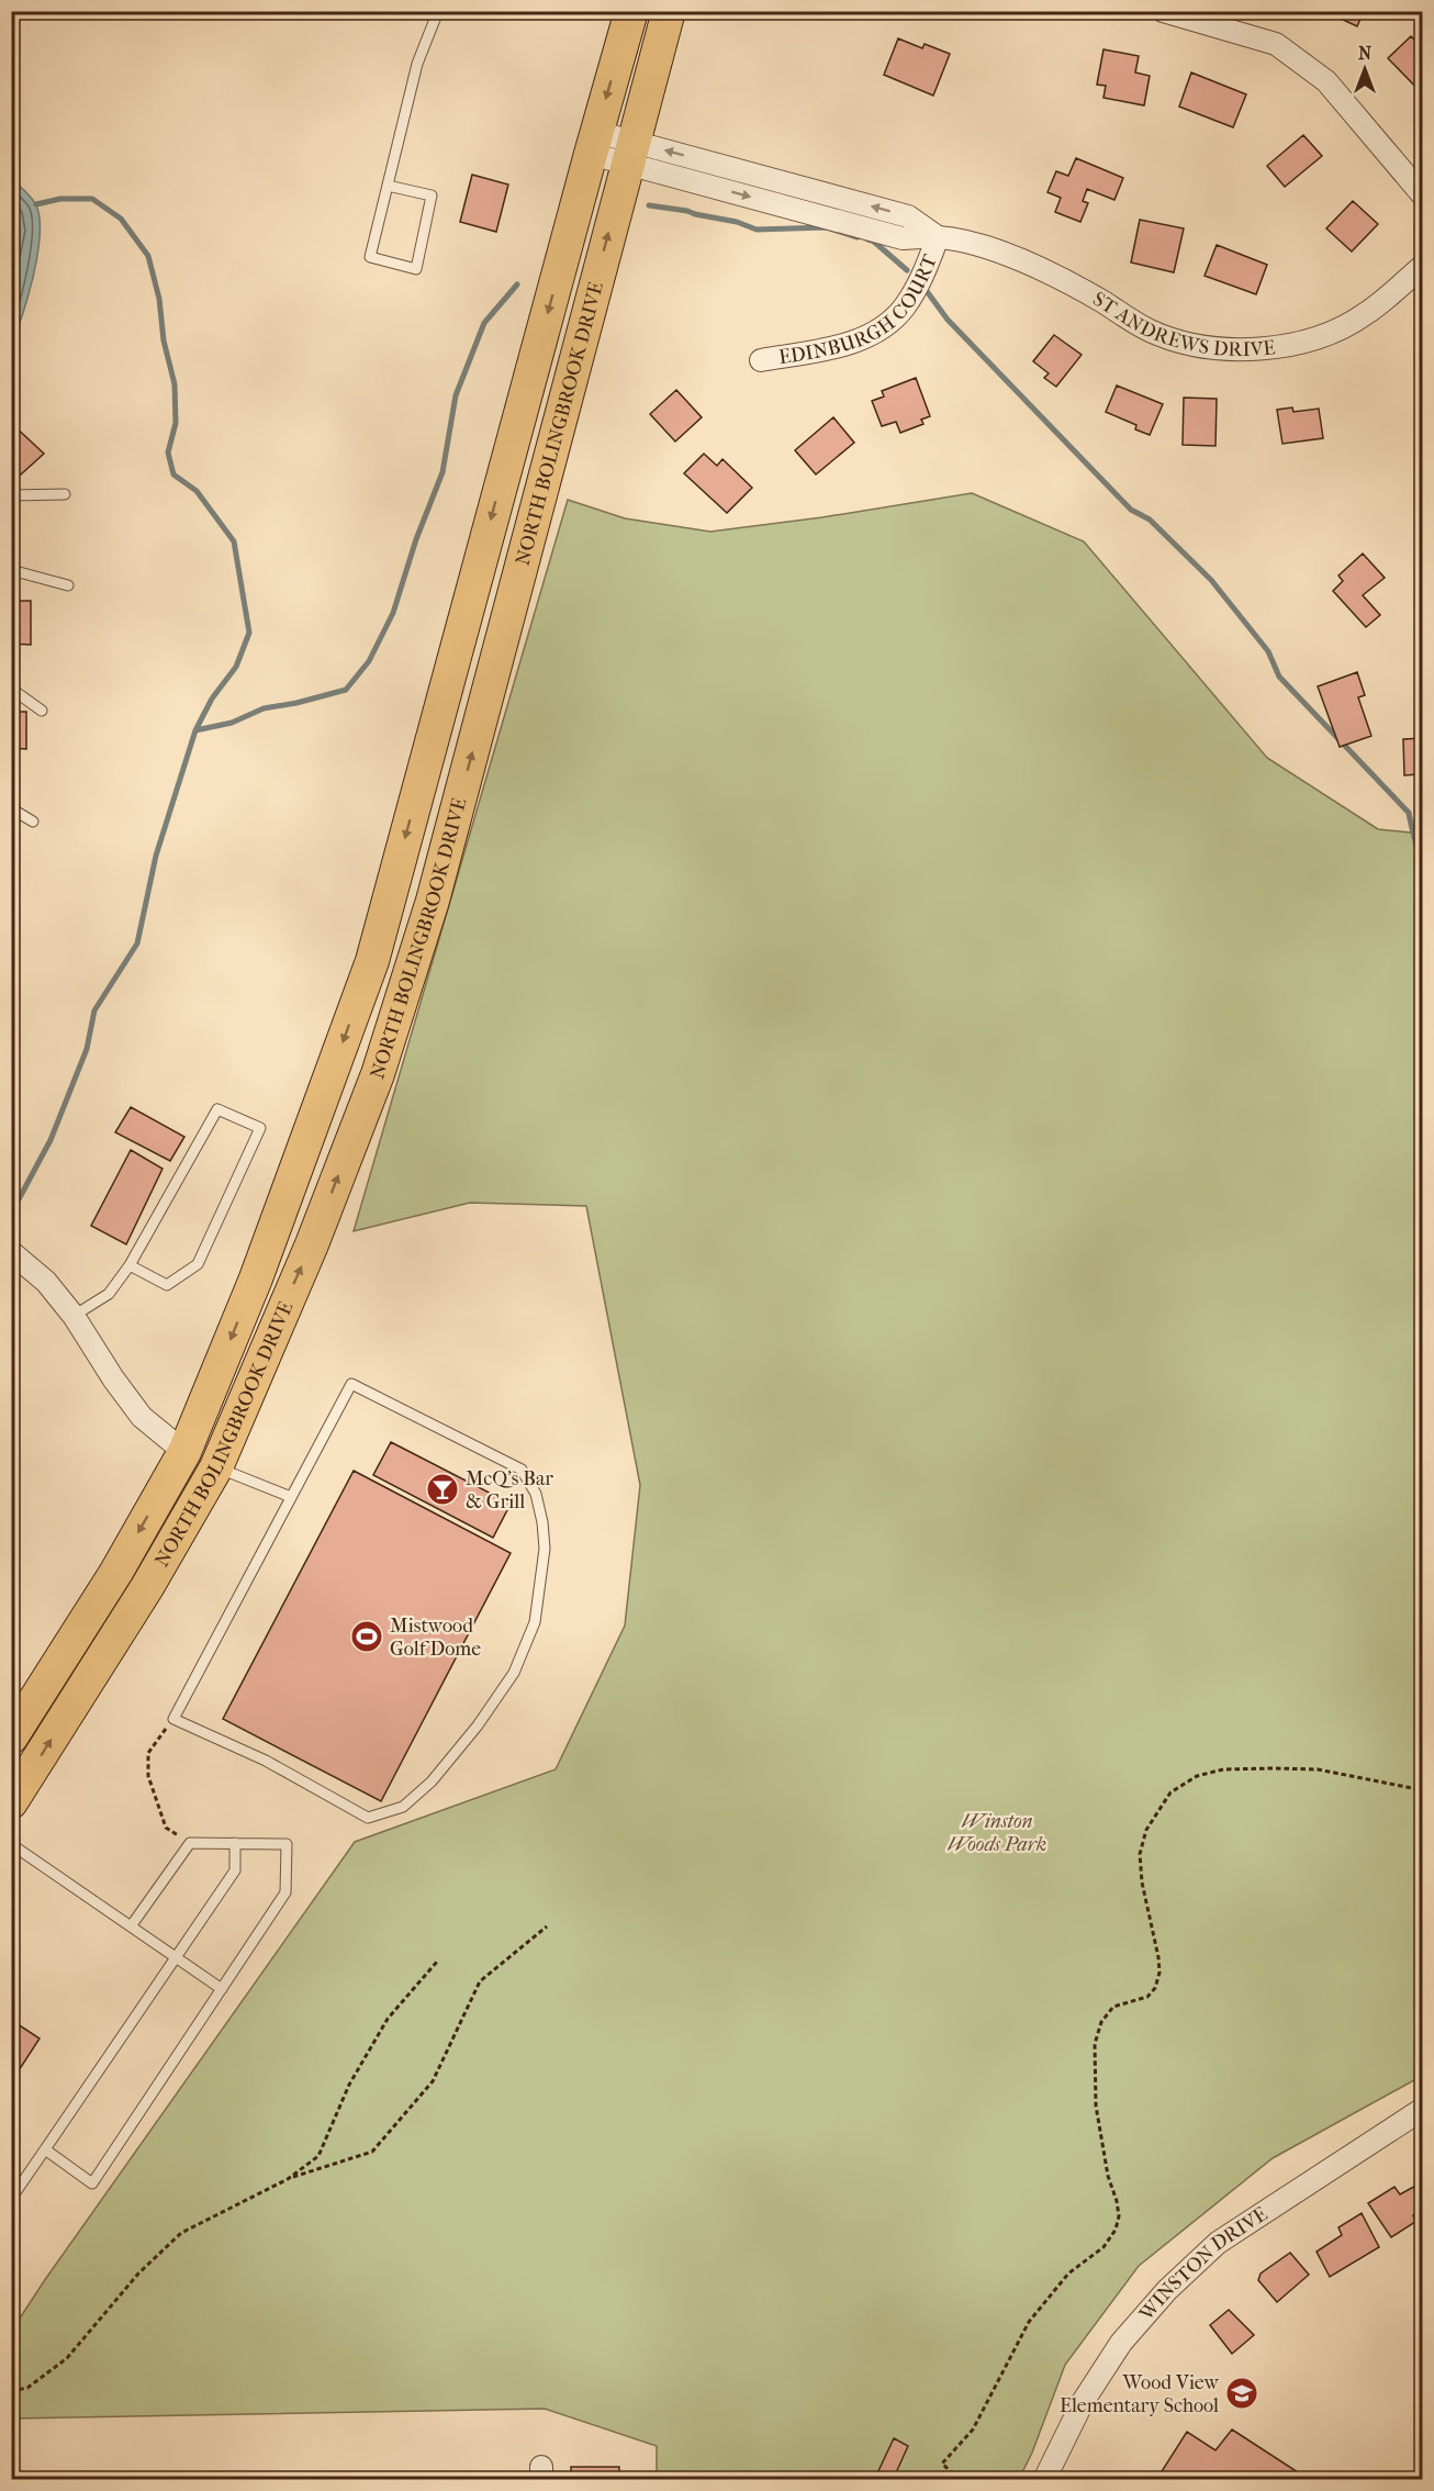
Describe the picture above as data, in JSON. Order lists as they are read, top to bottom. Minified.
{"streets":{"main road":["NORTH BOLINGBROOK DRIVE"],"street":["EDINBURGH COURT","ST ANDREWS DRIVE","WINSTON DRIVE"]},"crossings":[["EDINBURGH COURT","ST ANDREWS DRIVE"],["ST ANDREWS DRIVE","NORTH BOLINGBROOK DRIVE"]],"parks":["Winston Woods Park"],"places":{"bar":["McQ's Bar & Grill"],"sports":["Mistwood Golf Dome"],"school or university":["Wood View Elementary School"]},"north":"top"}
